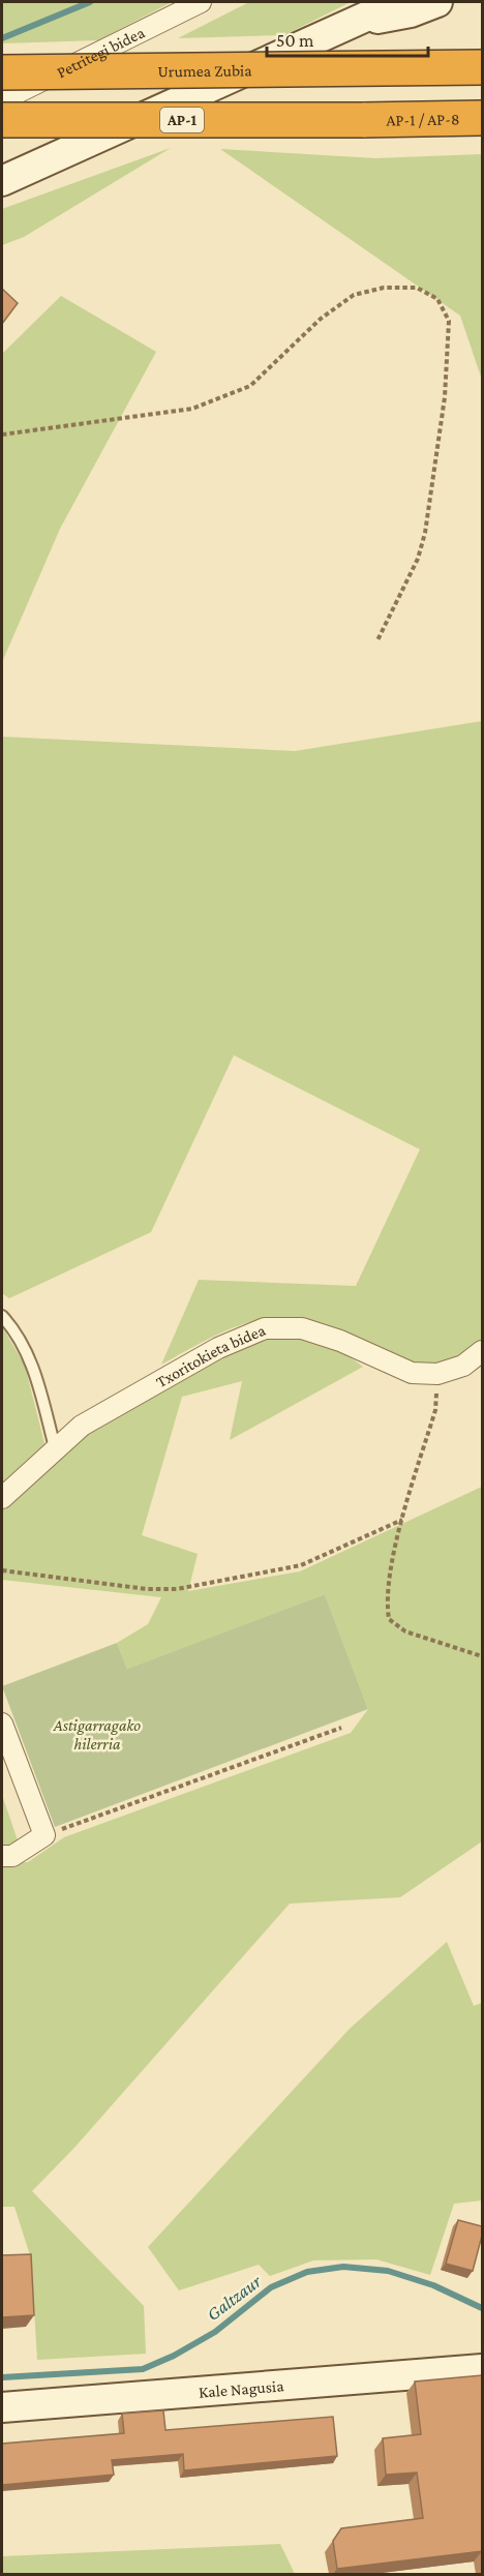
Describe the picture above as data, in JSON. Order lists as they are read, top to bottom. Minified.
{"streets":{"highway":["Urumea Zubia","AP-1 / AP-8","AP-1"],"main road":["Kale Nagusia"],"street":["Petritegi bidea","Txoritokieta bidea"]},"water":["Galtzaur"],"parks":["Astigarragako hilerria"],"scale_bar":"50 m"}
